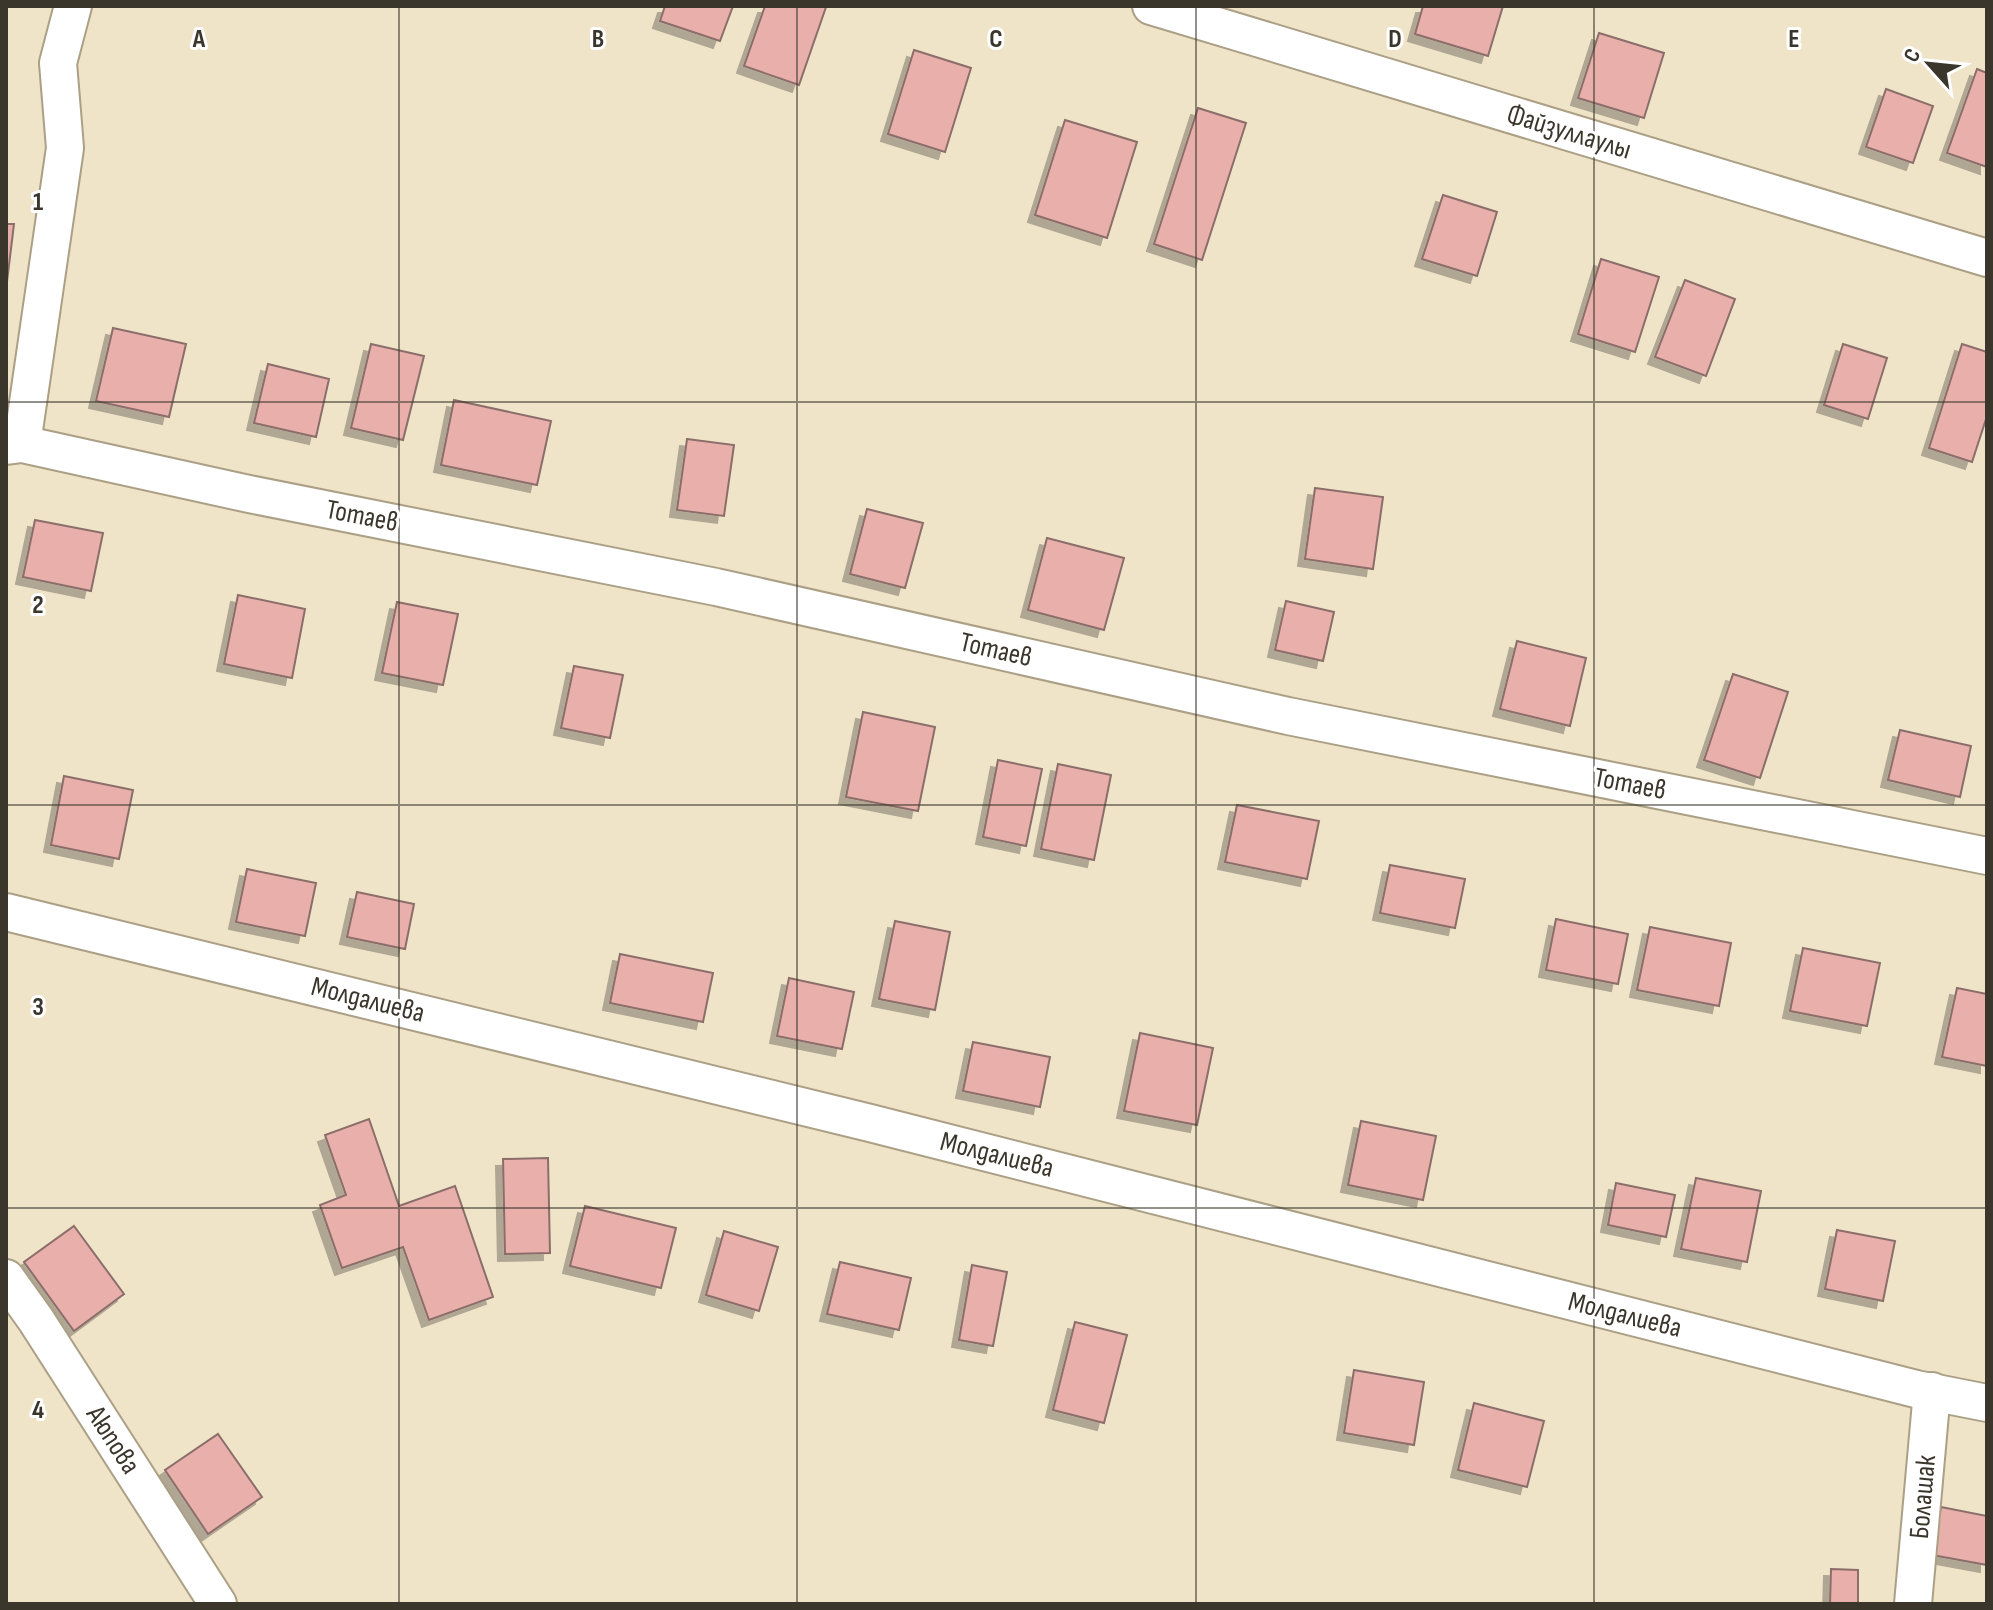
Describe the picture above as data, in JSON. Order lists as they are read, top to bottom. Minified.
{"streets":{"street":["Файзуллаулы","Тотаев","Молдалиева","Аюпова","Болашак"]},"crossings":[["Молдалиева","Болашак"]],"north":"top left","grid":{"columns":["A","B","C","D","E"],"rows":["1","2","3","4"]}}
